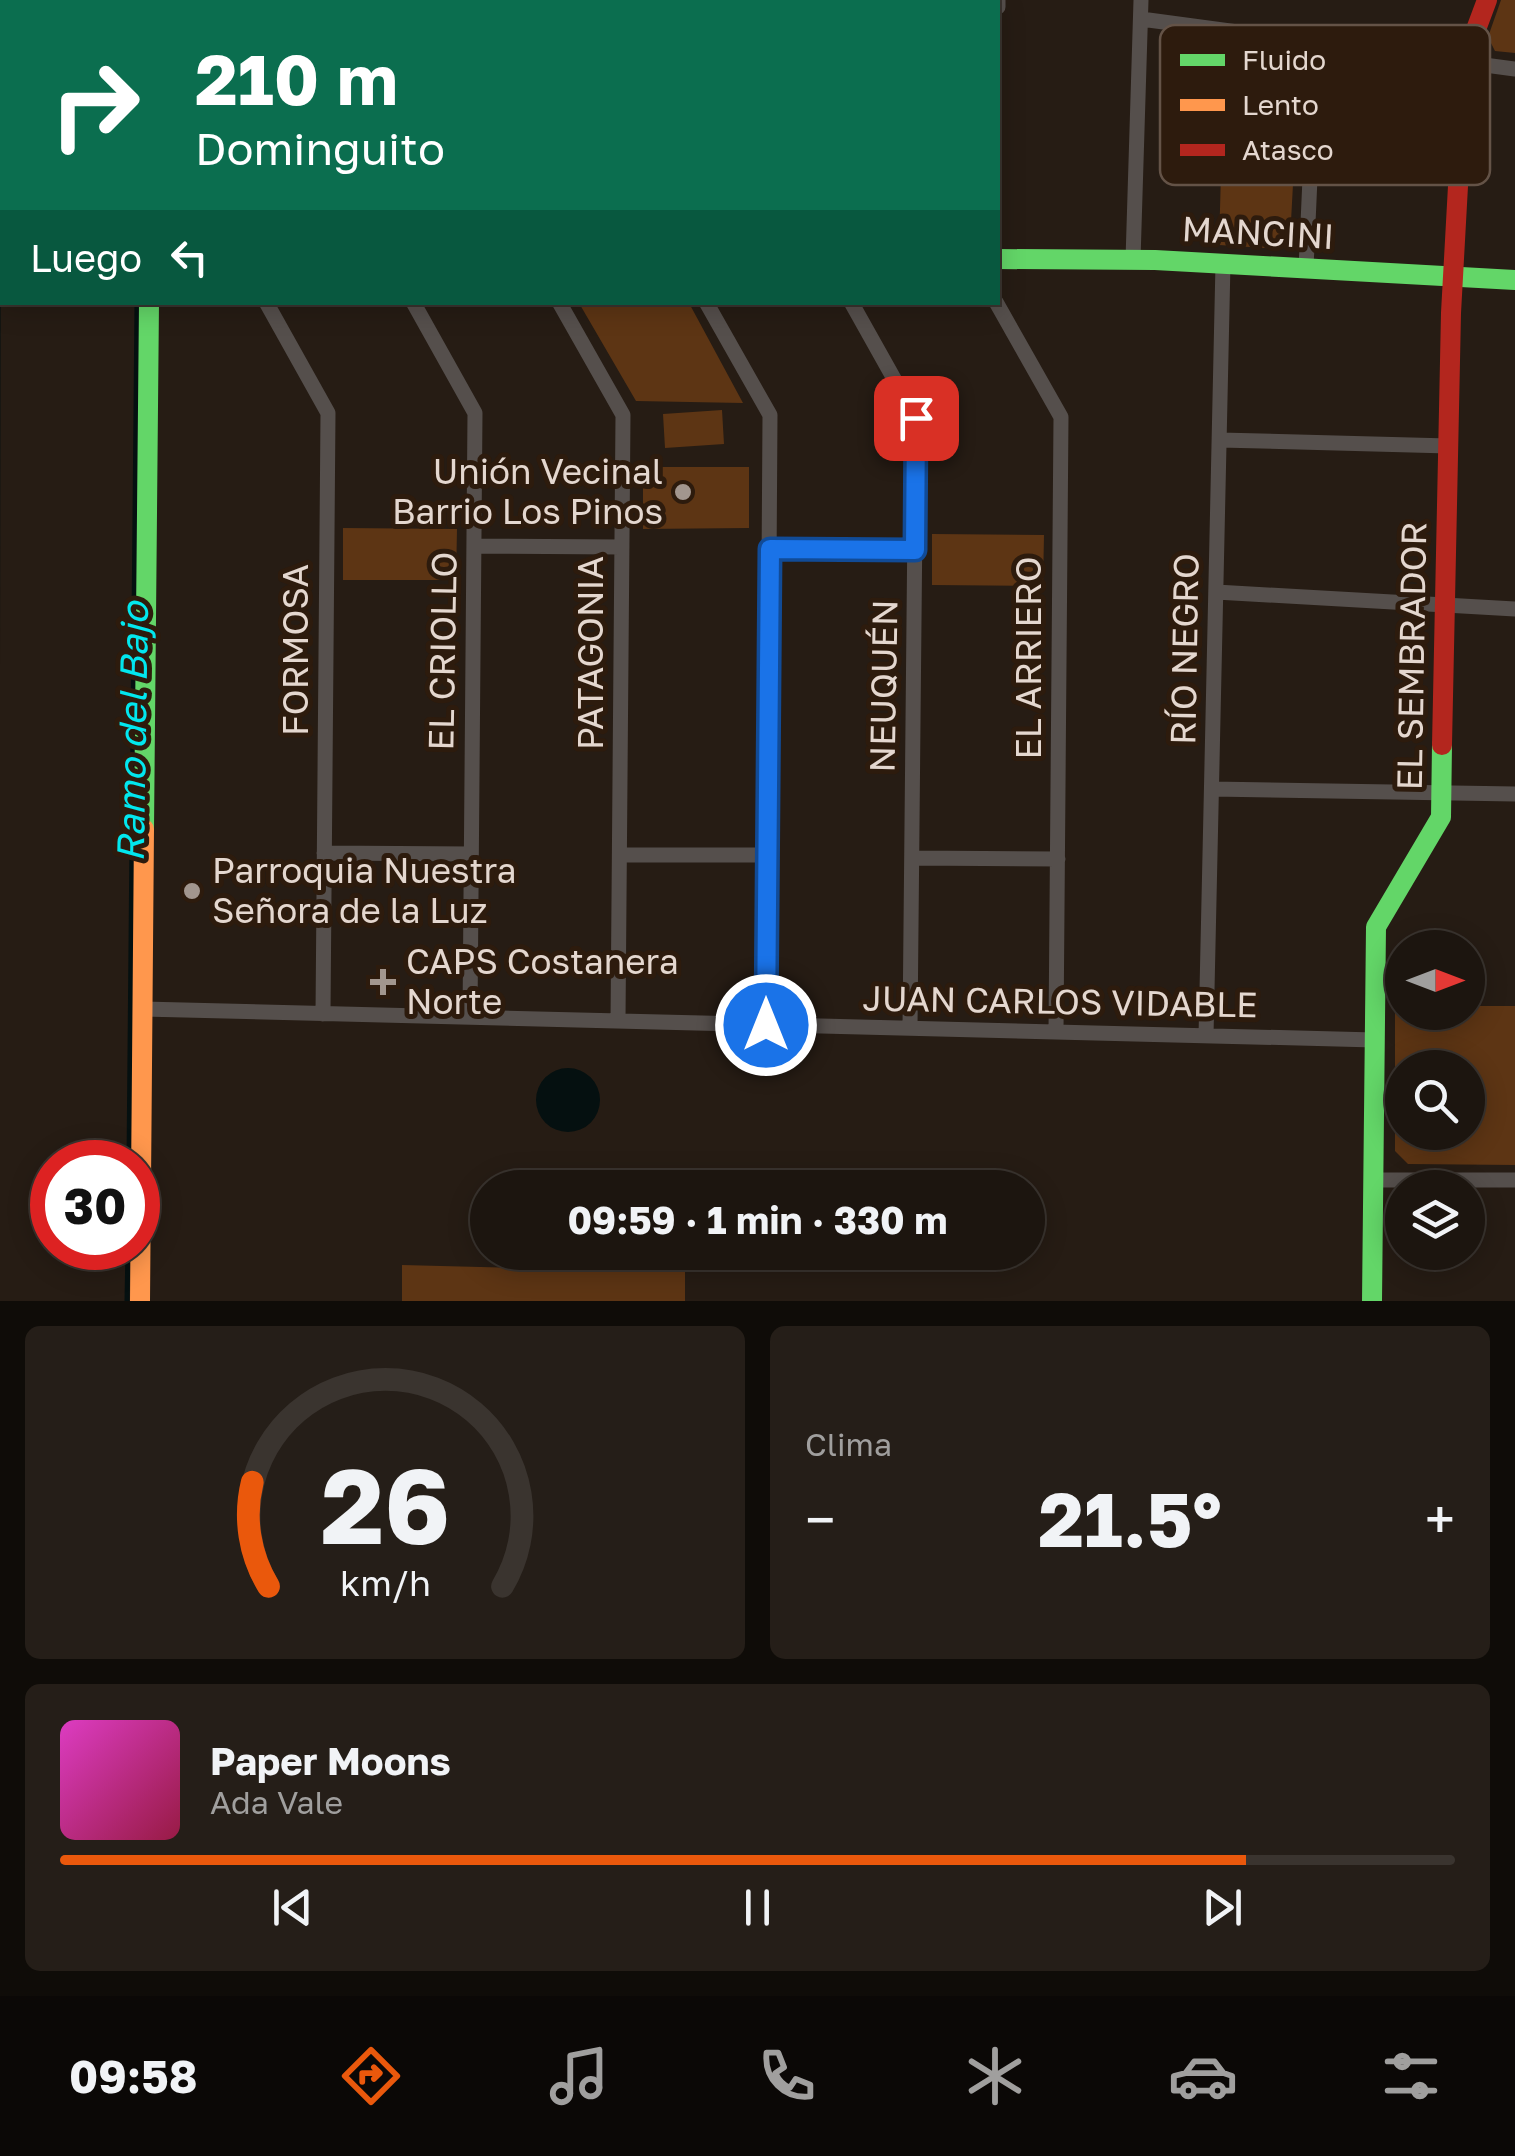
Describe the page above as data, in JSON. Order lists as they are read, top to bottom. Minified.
{"streets":{"street":["MANCINI","RÍO NEGRO","FORMOSA","EL CRIOLLO","PATAGONIA","EL SEMBRADOR","EL ARRIERO","NEUQUÉN","JUAN CARLOS VIDABLE"]},"crossings":[["MANCINI","RÍO NEGRO"],["MANCINI","EL SEMBRADOR"],["RÍO NEGRO","JUAN CARLOS VIDABLE"],["FORMOSA","JUAN CARLOS VIDABLE"],["EL CRIOLLO","JUAN CARLOS VIDABLE"],["PATAGONIA","JUAN CARLOS VIDABLE"],["EL SEMBRADOR","JUAN CARLOS VIDABLE"],["EL ARRIERO","JUAN CARLOS VIDABLE"],["NEUQUÉN","JUAN CARLOS VIDABLE"]],"water":["Ramo del Bajo"],"places":{"other":["Unión Vecinal Barrio Los Pinos","Parroquia Nuestra Señora de la Luz"],"health":["CAPS Costanera Norte"]},"legend":["Fluido","Lento","Atasco"],"north":"right","page":{"turn":["210 m","Dominguito"],"then":"Luego","limit":"30","trip":"09:59 · 1 min · 330 m","tile":"Clima","heat":["−","21.5°","+"],"song":["Paper Moons","Ada Vale"],"tabs":"09:58","gauge":["26","km/h"]}}
